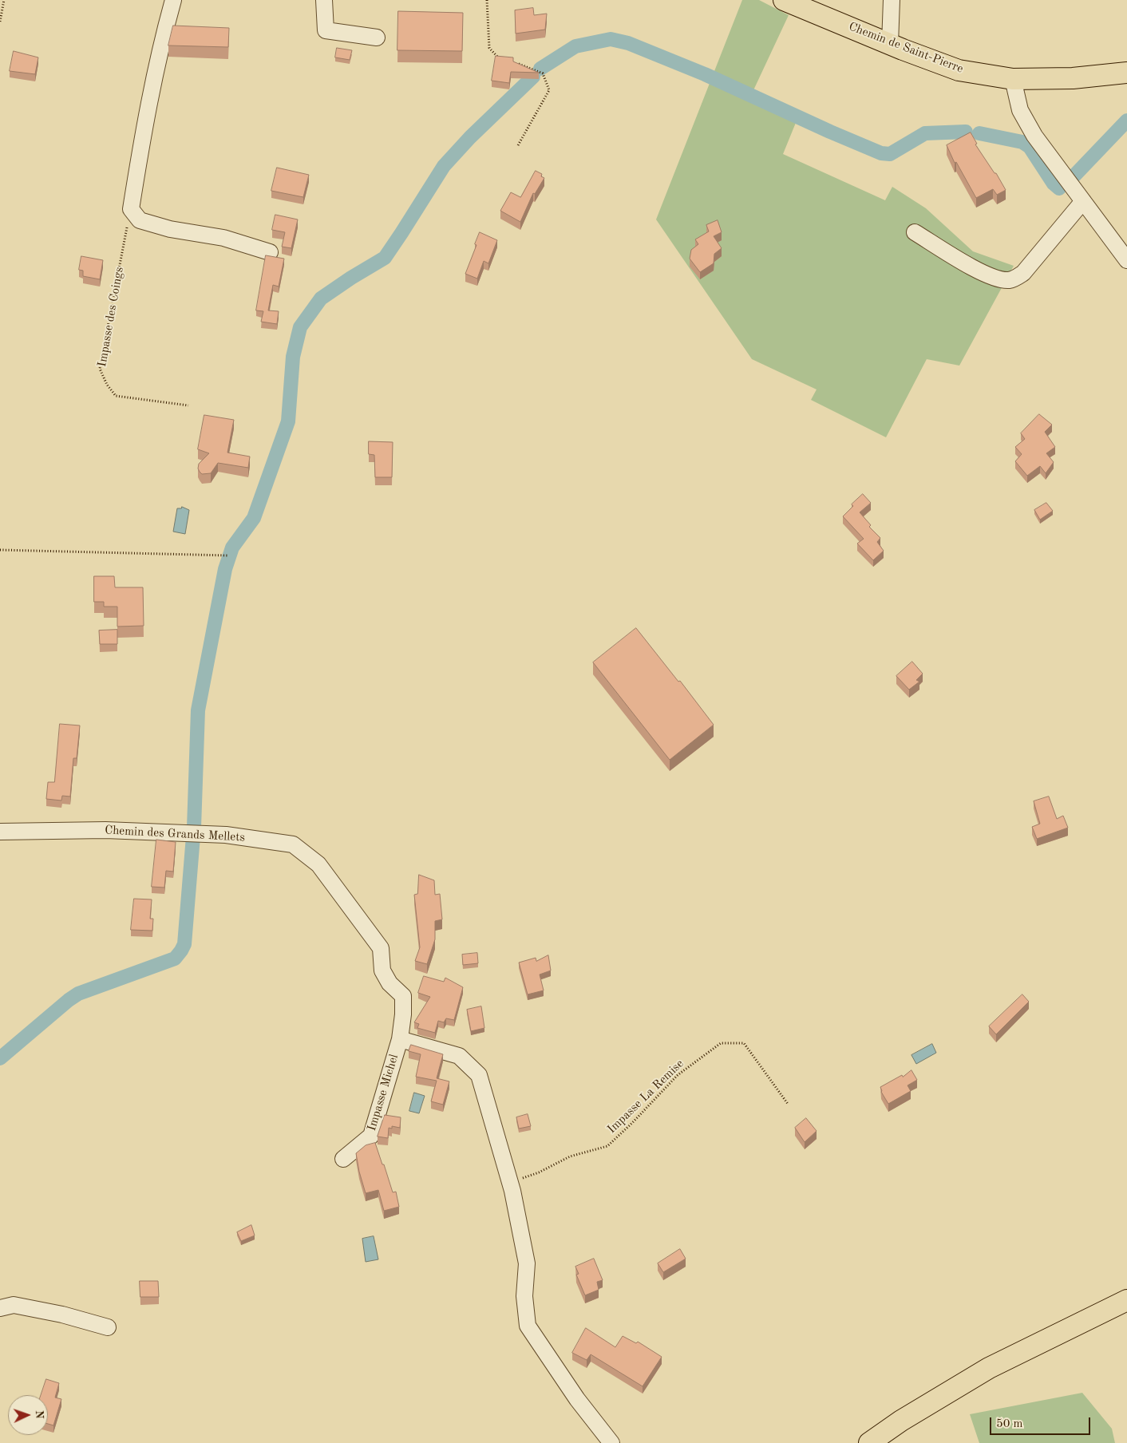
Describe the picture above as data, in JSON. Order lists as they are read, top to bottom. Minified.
{"streets":{"main road":["Chemin de Saint-Pierre"],"street":["Chemin des Grands Mellets","Impasse Michel"],"path":["Impasse des Coings","Impasse La Remise"]},"crossings":[["Chemin des Grands Mellets","Impasse Michel"]],"scale_bar":"50 m","north":"right"}
